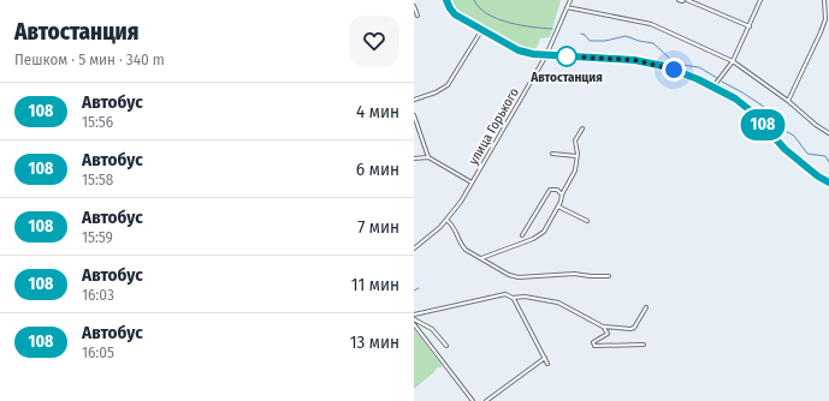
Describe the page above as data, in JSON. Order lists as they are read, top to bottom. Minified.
{"streets":{"street":["улица Горького"]},"places":["Автостанция"],"lines":["bus line 108"],"page":{"heading":["Автостанция","Пешком · 5 мин · 340 m"],"on_map":"108","list":[{"mark":"108","name":"Автобус","note":"15:56","value":"4 мин"},{"mark":"108","name":"Автобус","note":"15:58","value":"6 мин"},{"mark":"108","name":"Автобус","note":"15:59","value":"7 мин"},{"mark":"108","name":"Автобус","note":"16:03","value":"11 мин"},{"mark":"108","name":"Автобус","note":"16:05","value":"13 мин"}]}}
